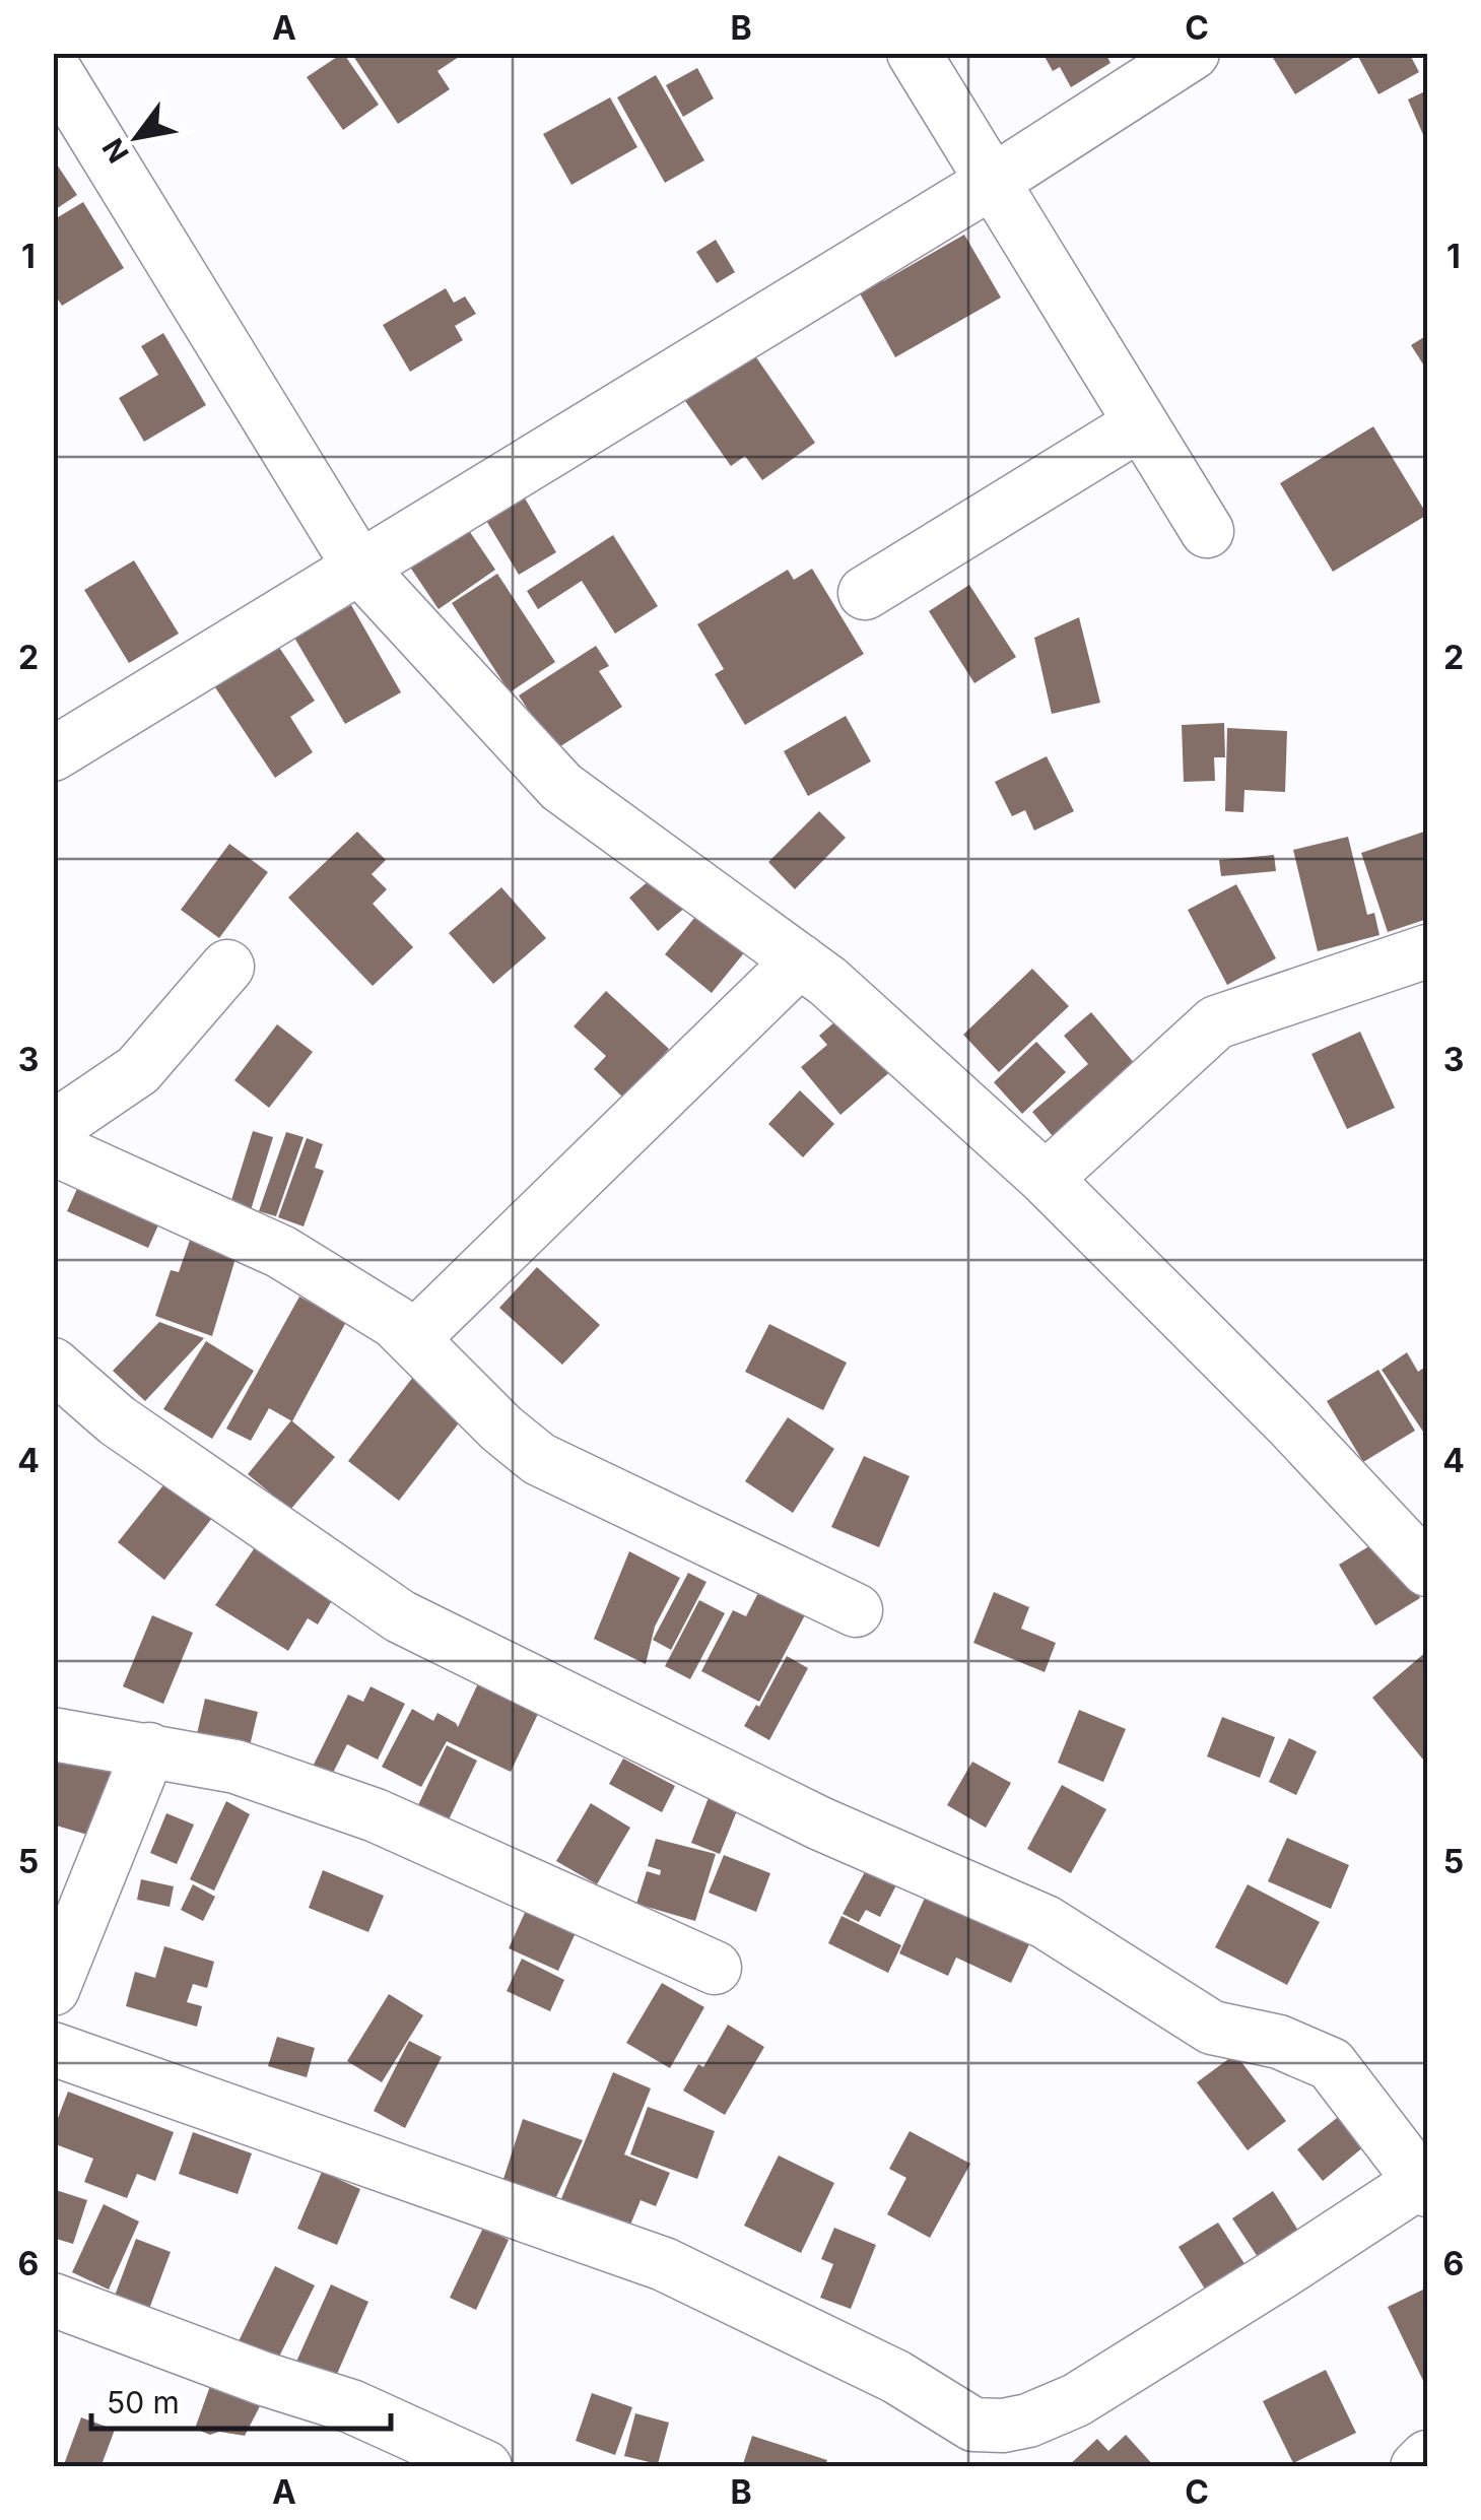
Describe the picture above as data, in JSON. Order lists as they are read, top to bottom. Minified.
{"scale_bar":"50 m","north":"bottom left","grid":{"columns":["A","B","C"],"rows":["1","2","3","4","5","6"]}}
